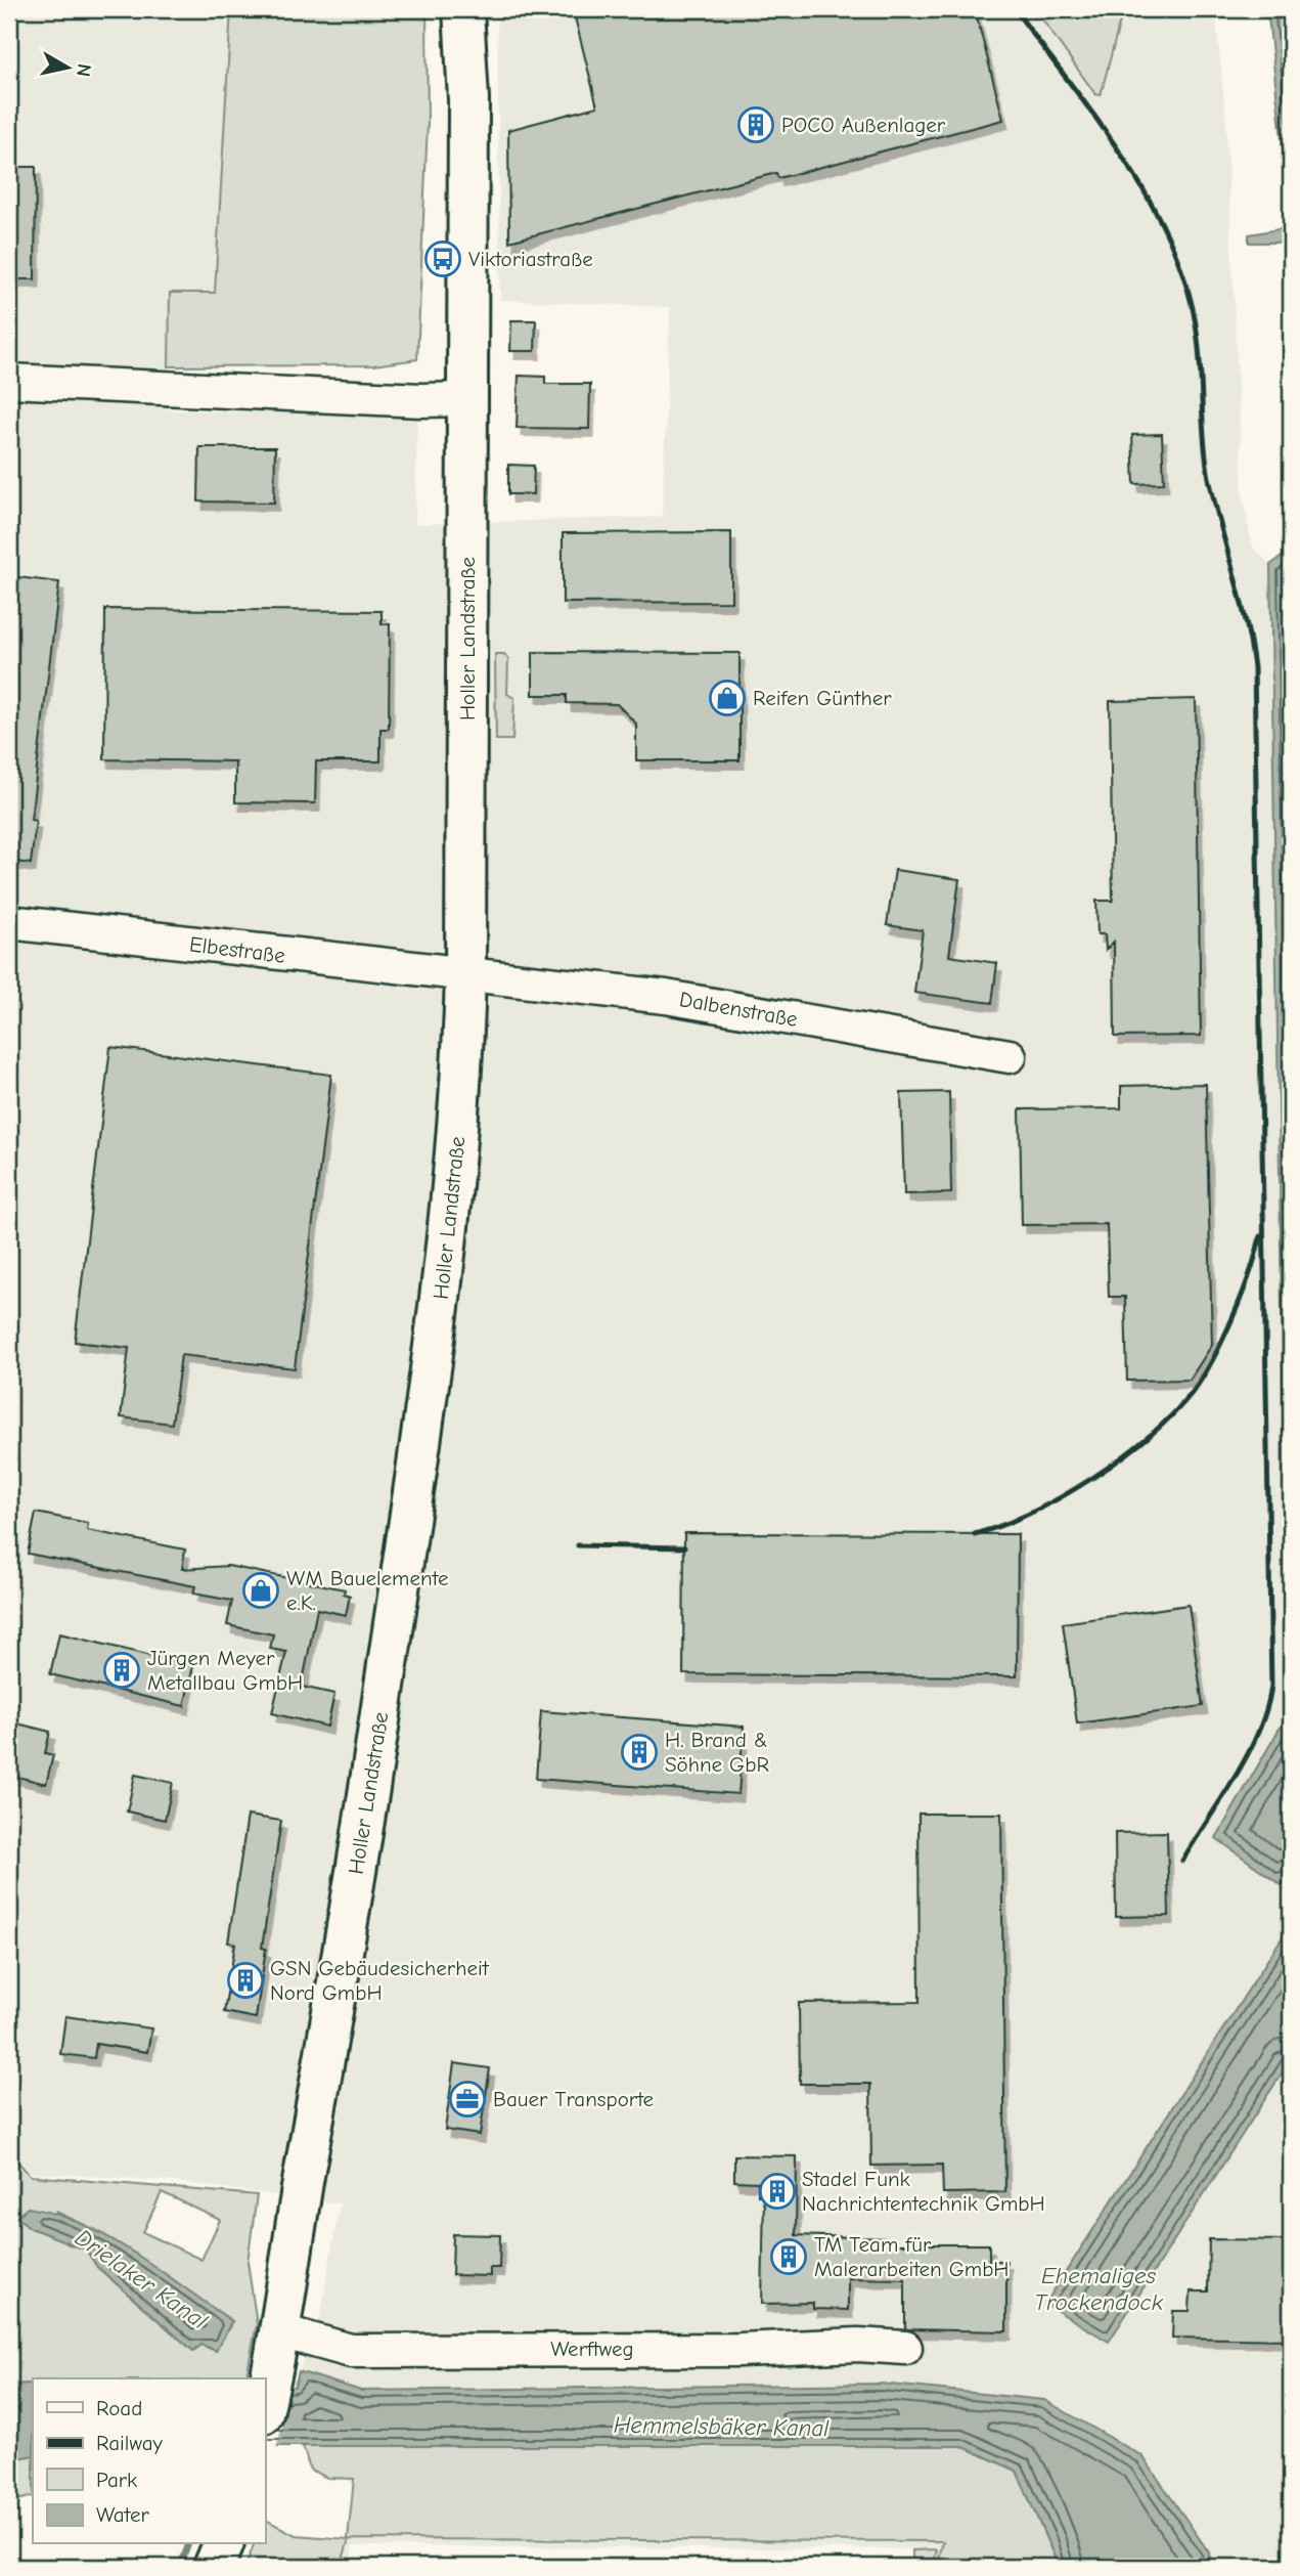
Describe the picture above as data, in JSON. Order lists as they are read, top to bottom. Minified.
{"streets":{"main road":["Holler Landstraße"],"street":["Elbestraße","Dalbenstraße","Werftweg"]},"crossings":[["Holler Landstraße","Elbestraße"],["Holler Landstraße","Dalbenstraße"],["Holler Landstraße","Werftweg"],["Elbestraße","Dalbenstraße"]],"water":["Ehemaliges Trockendock","Drielaker Kanal","Hemmelsbäker Kanal"],"places":{"building":["POCO Außenlager","Jürgen Meyer Metallbau GmbH","H. Brand & Söhne GbR","GSN Gebäudesicherheit Nord GmbH","Stadel Funk Nachrichtentechnik GmbH","TM Team für Malerarbeiten GmbH"],"bus stop":["Viktoriastraße"],"shop":["Reifen Günther","WM Bauelemente e.K."],"office":["Bauer Transporte"]},"legend":["Road","Railway","Park","Water"],"north":"right"}
